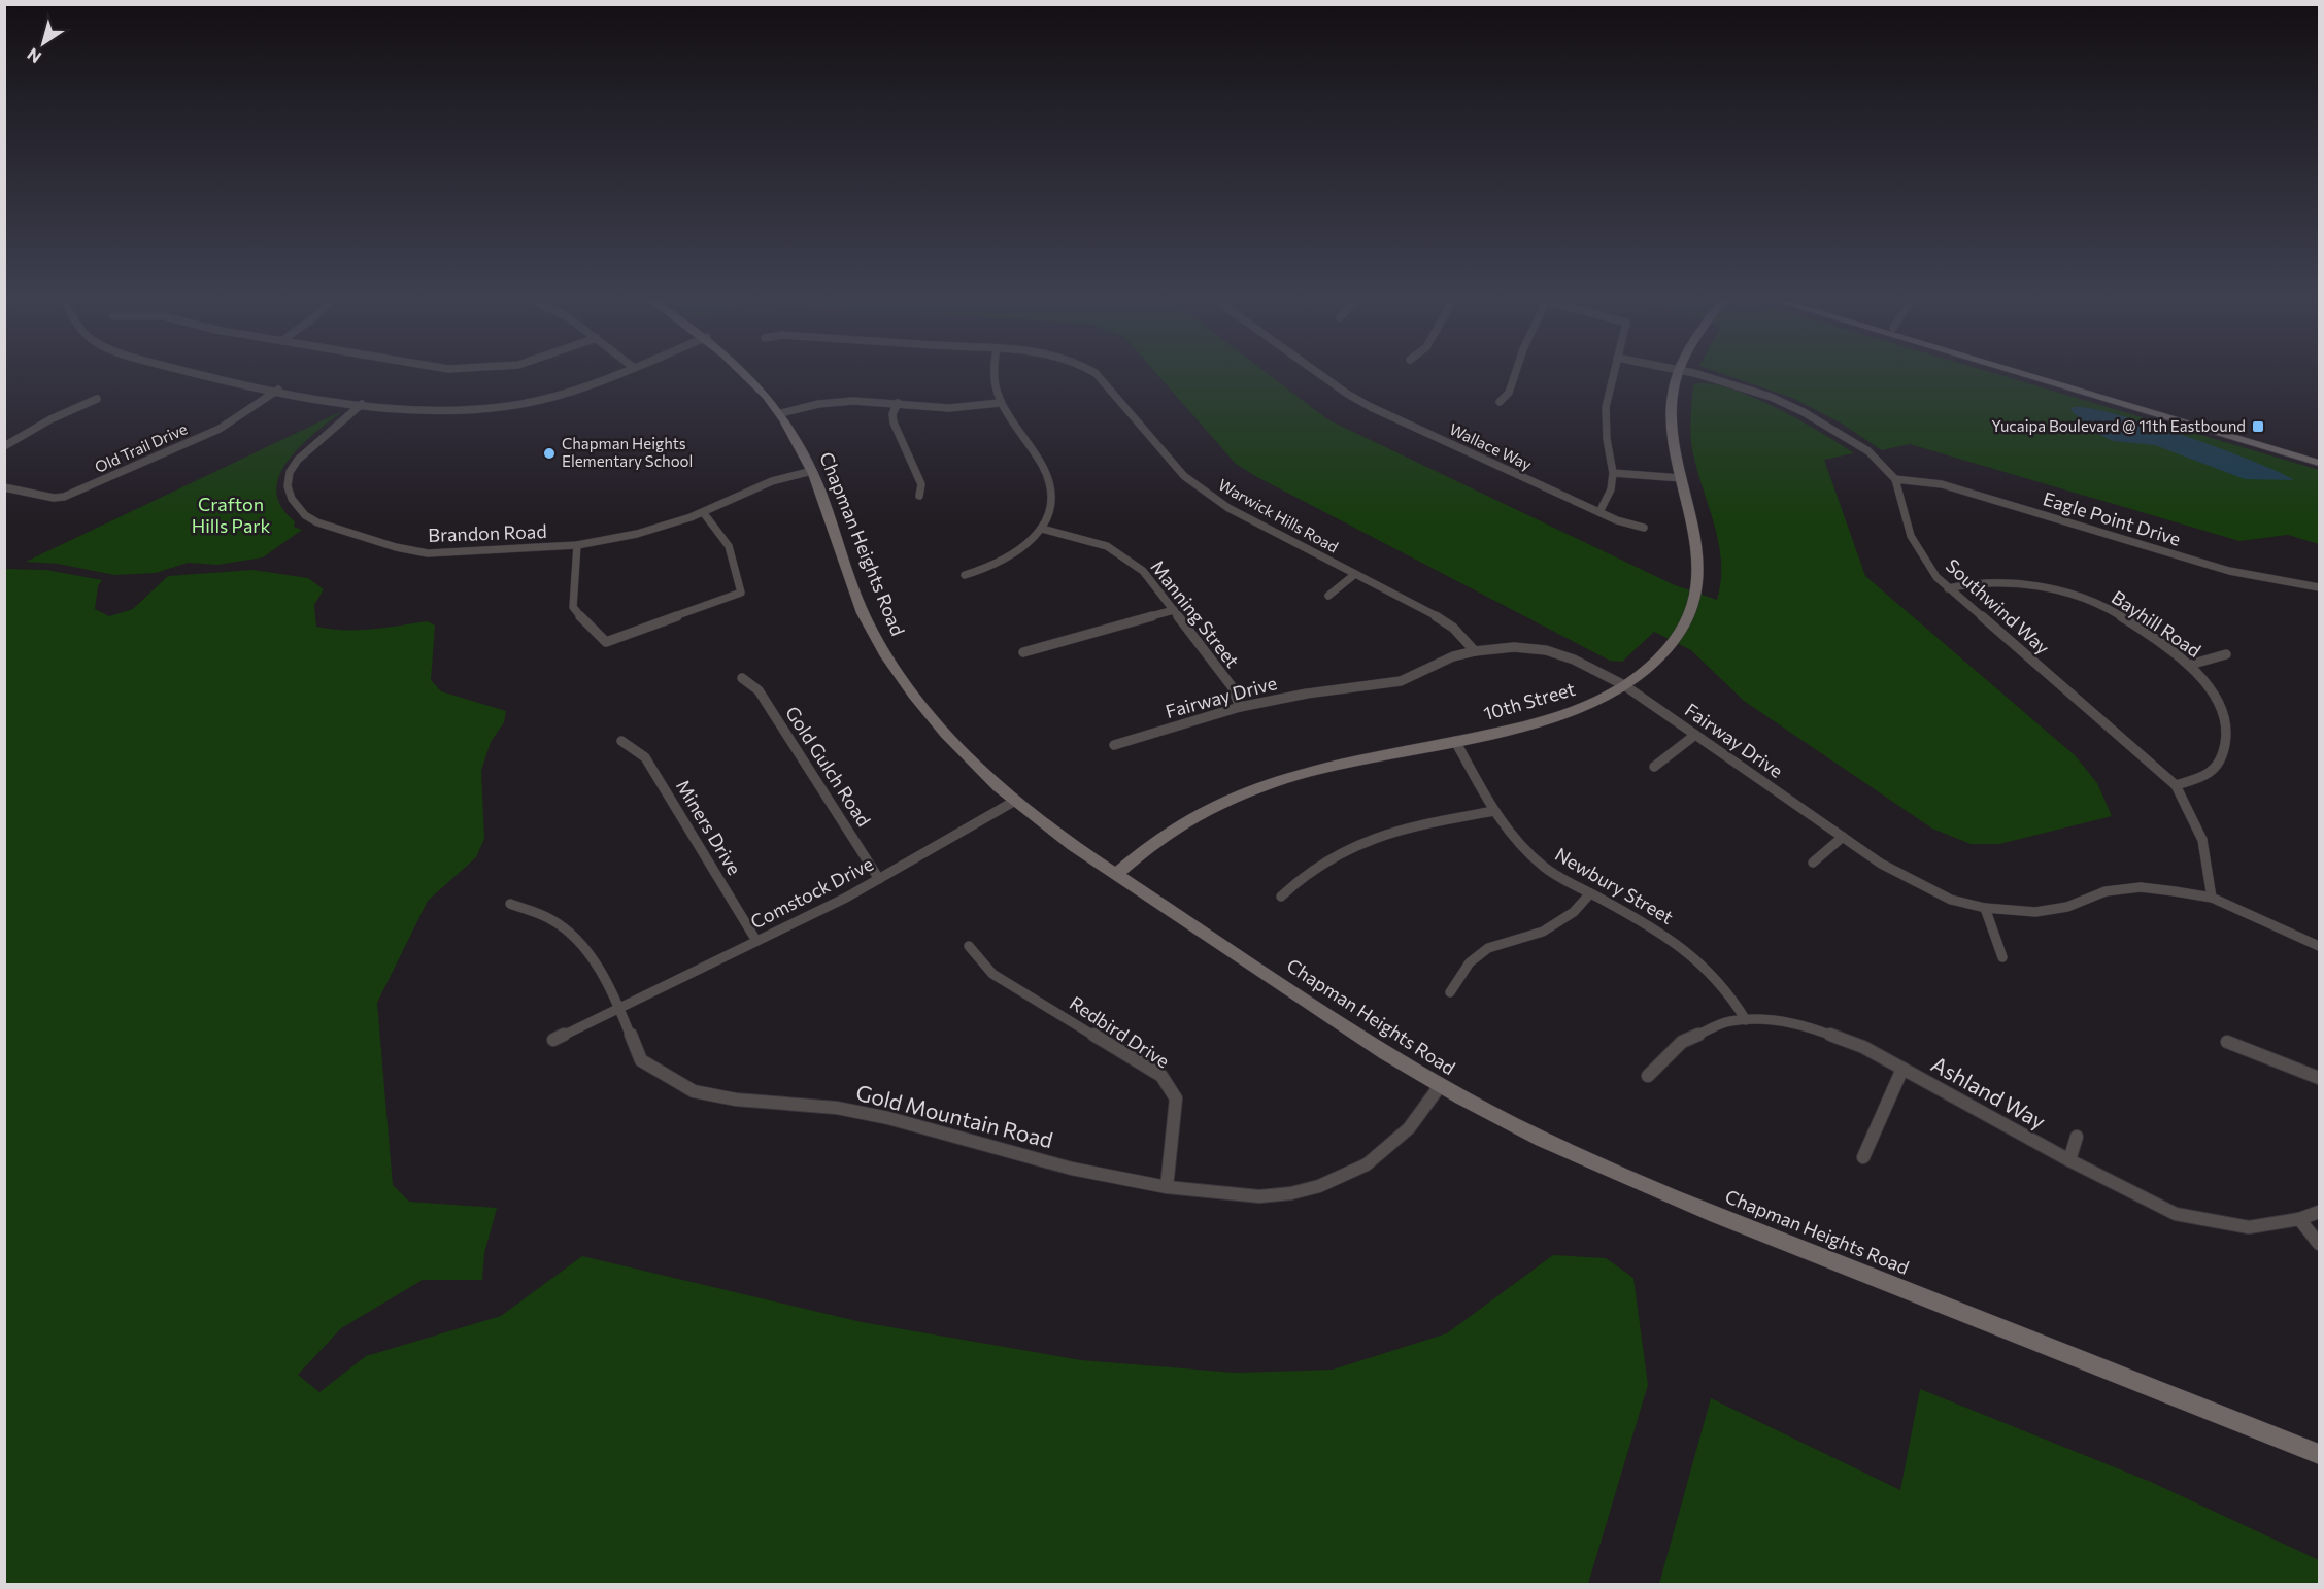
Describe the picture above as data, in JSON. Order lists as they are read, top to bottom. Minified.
{"streets":{"street":["Wallace Way","Old Trail Drive","Warwick Hills Road","Eagle Point Drive","Brandon Road","Chapman Heights Road","Southwind Way","Manning Street","Bayhill Road","Fairway Drive","10th Street","Gold Gulch Road","Miners Drive","Newbury Street","Comstock Drive","Redbird Drive","Ashland Way","Gold Mountain Road"]},"crossings":[["Warwick Hills Road","Fairway Drive"],["Eagle Point Drive","Southwind Way"],["Brandon Road","Chapman Heights Road"],["Chapman Heights Road","10th Street"],["Chapman Heights Road","Comstock Drive"],["Chapman Heights Road","Gold Mountain Road"],["Southwind Way","Bayhill Road"],["Southwind Way","Fairway Drive"],["Manning Street","Fairway Drive"],["Fairway Drive","10th Street"],["10th Street","Newbury Street"],["Gold Gulch Road","Comstock Drive"],["Miners Drive","Comstock Drive"],["Newbury Street","Ashland Way"],["Comstock Drive","Gold Mountain Road"],["Redbird Drive","Gold Mountain Road"]],"parks":["Crafton Hills Park"],"places":{"transit":["Yucaipa Boulevard @ 11th Eastbound"],"other":["Chapman Heights Elementary School"]},"north":"bottom left"}
